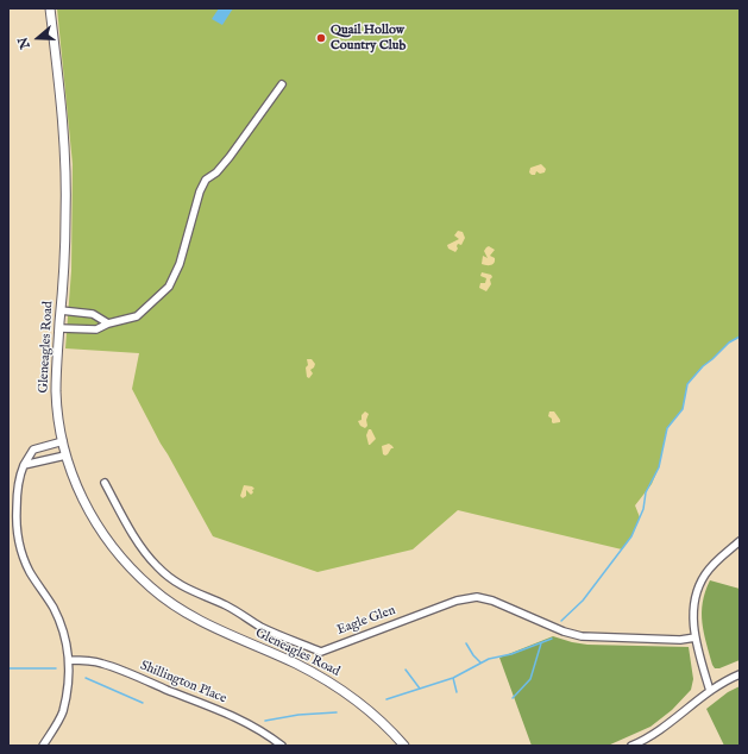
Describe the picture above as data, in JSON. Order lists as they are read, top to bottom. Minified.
{"streets":{"street":["Gleneagles Road","Eagle Glen","Shillington Place"]},"places":["Quail Hollow Country Club"],"north":"left"}
